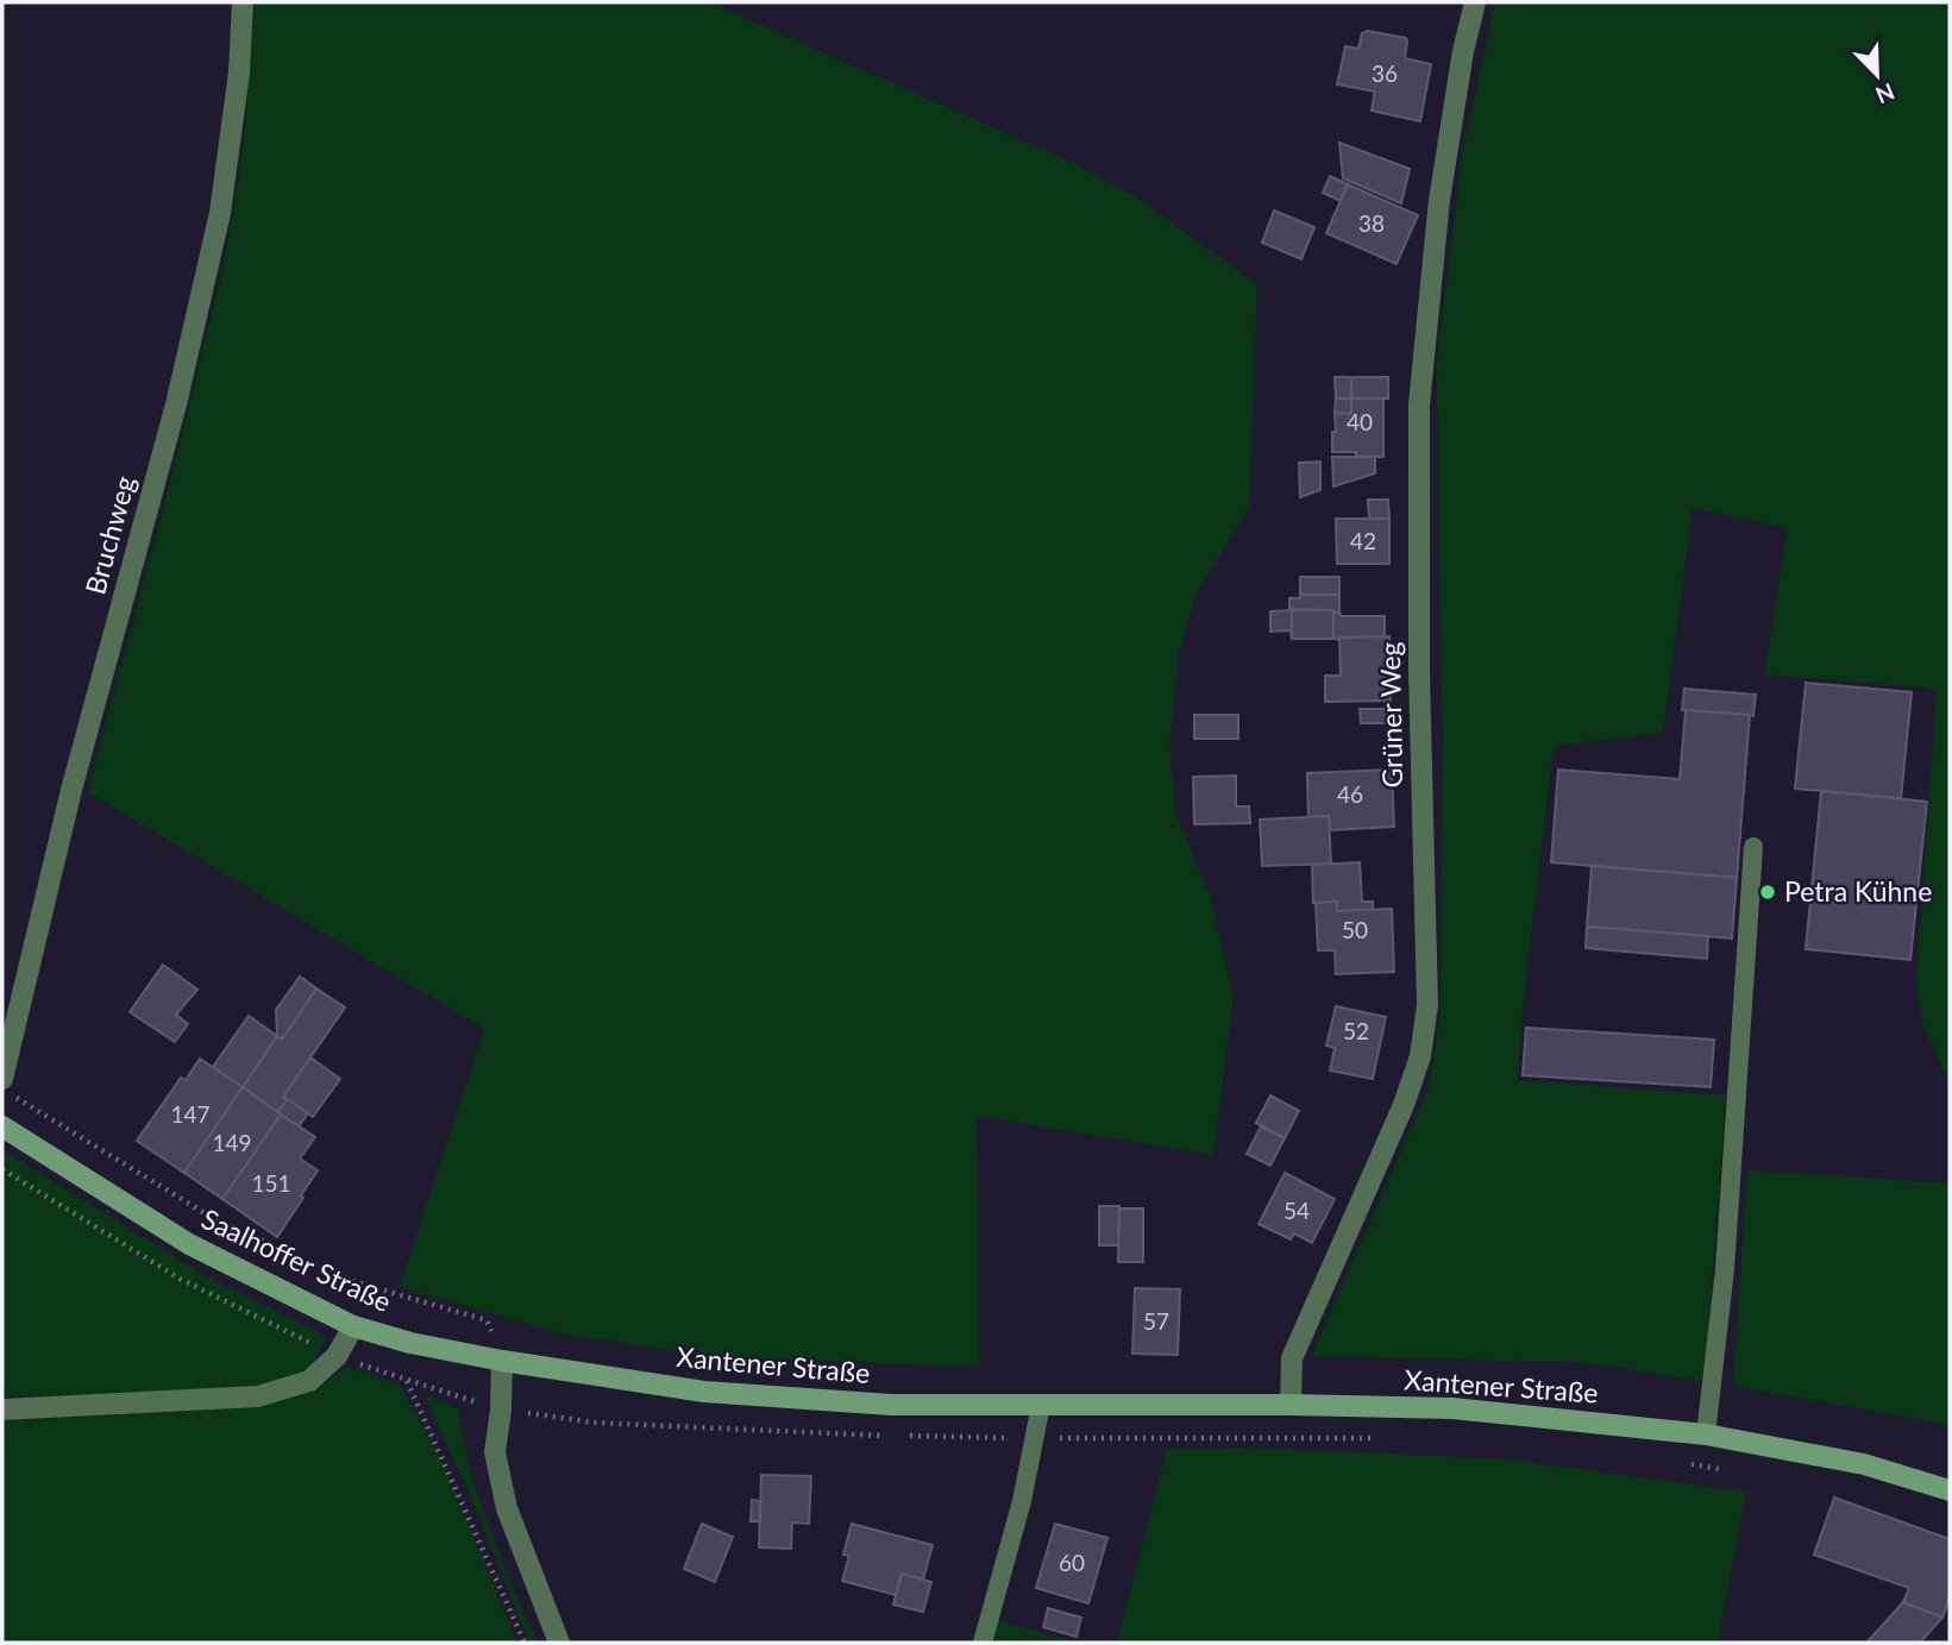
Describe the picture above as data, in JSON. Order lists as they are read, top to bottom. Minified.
{"streets":{"main road":["Saalhoffer Straße","Xantener Straße"],"street":["Bruchweg","Grüner Weg"]},"crossings":[["Grüner Weg","Xantener Straße"],["Saalhoffer Straße","Xantener Straße"]],"places":["Petra Kühne"],"house_numbers":["36","38","40","42","46","50","52","147","149","151","54","57","60"],"north":"bottom right"}
